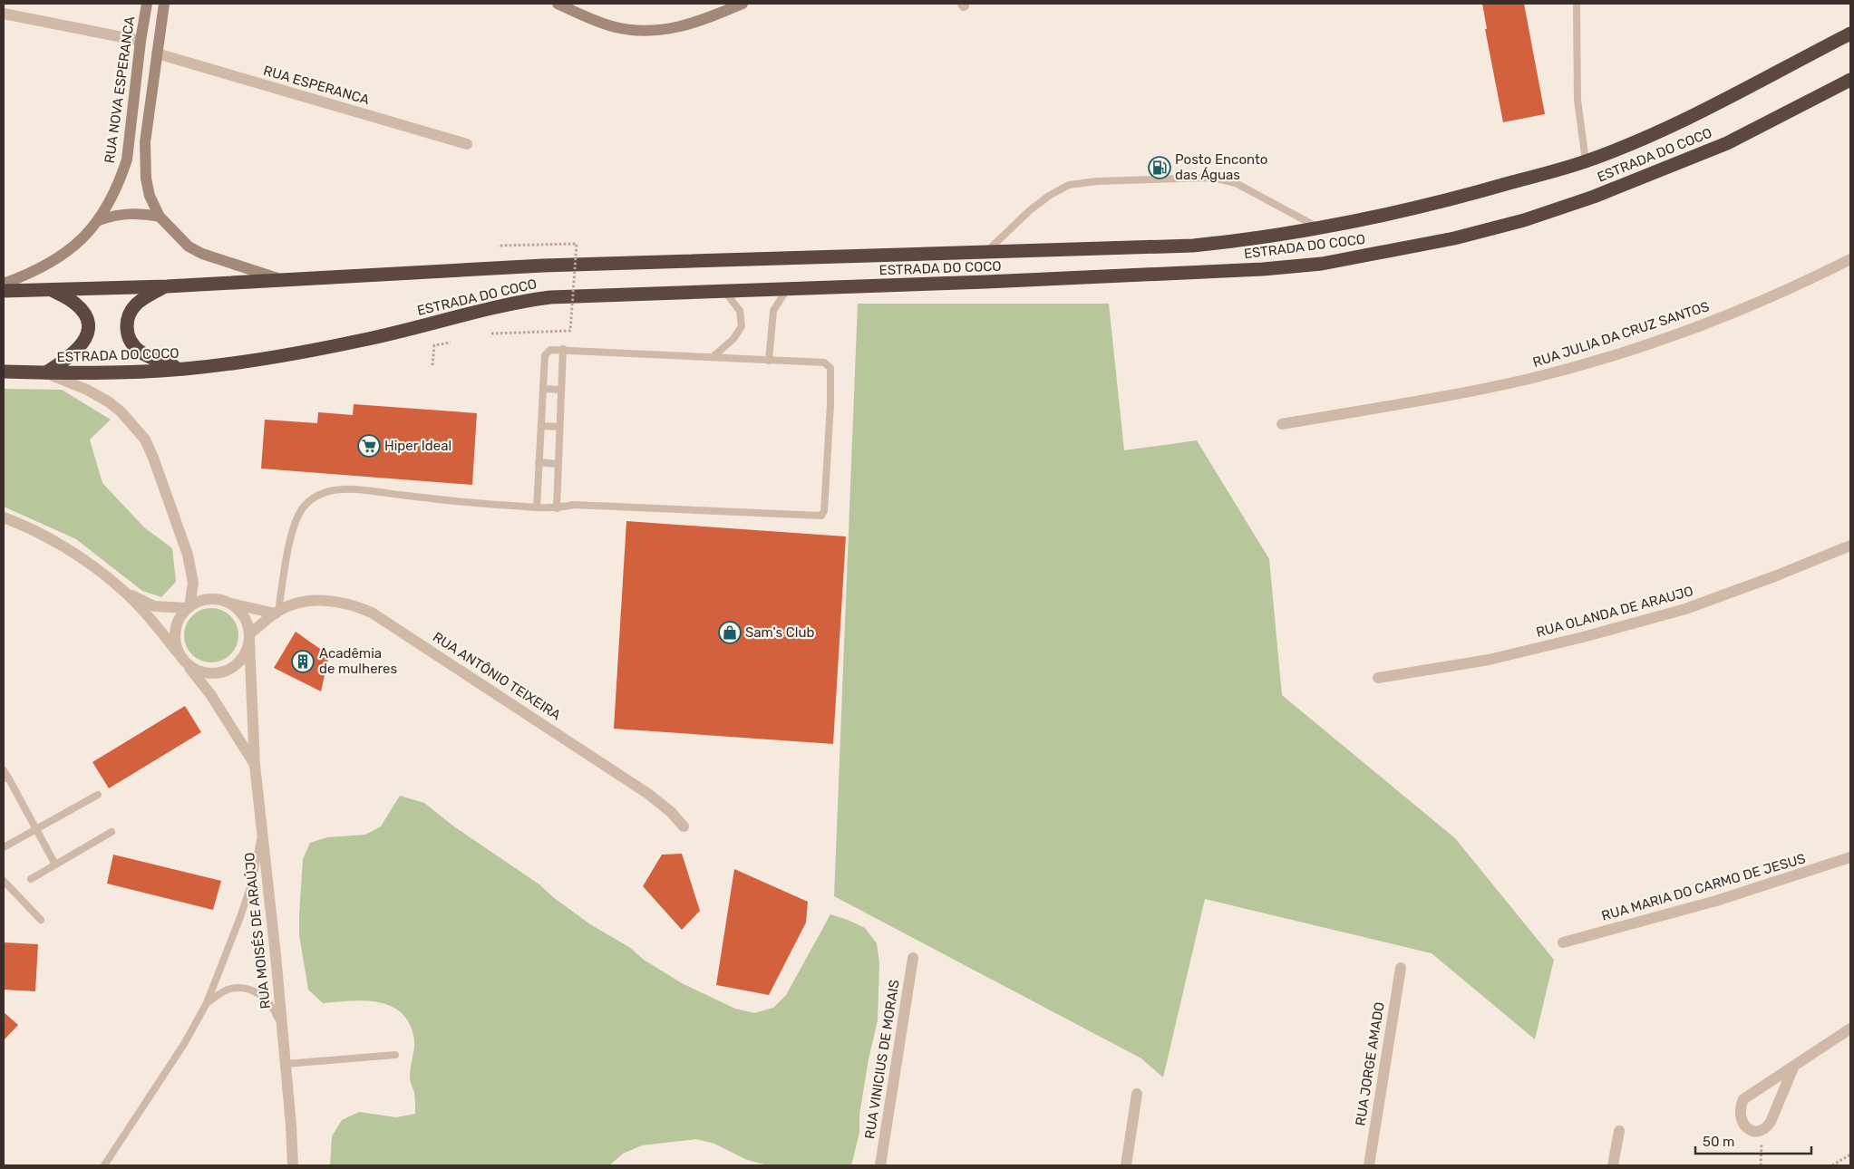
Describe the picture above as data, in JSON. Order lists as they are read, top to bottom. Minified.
{"streets":{"highway":["ESTRADA DO COCO"],"street":["RUA ESPERANCA","RUA NOVA ESPERANCA","RUA JULIA DA CRUZ SANTOS","RUA OLANDA DE ARAUJO","RUA ANTÔNIO TEIXEIRA","RUA MARIA DO CARMO DE JESUS","RUA MOISÉS DE ARAÚJO","RUA VINICIUS DE MORAIS","RUA JORGE AMADO"]},"crossings":[["RUA ANTÔNIO TEIXEIRA","RUA MOISÉS DE ARAÚJO"]],"places":{"fuel station":["Posto Enconto das Águas"],"supermarket":["Hiper Ideal"],"shop":["Sam's Club"],"building":["Acadêmia de mulheres"]},"scale_bar":"50 m"}
